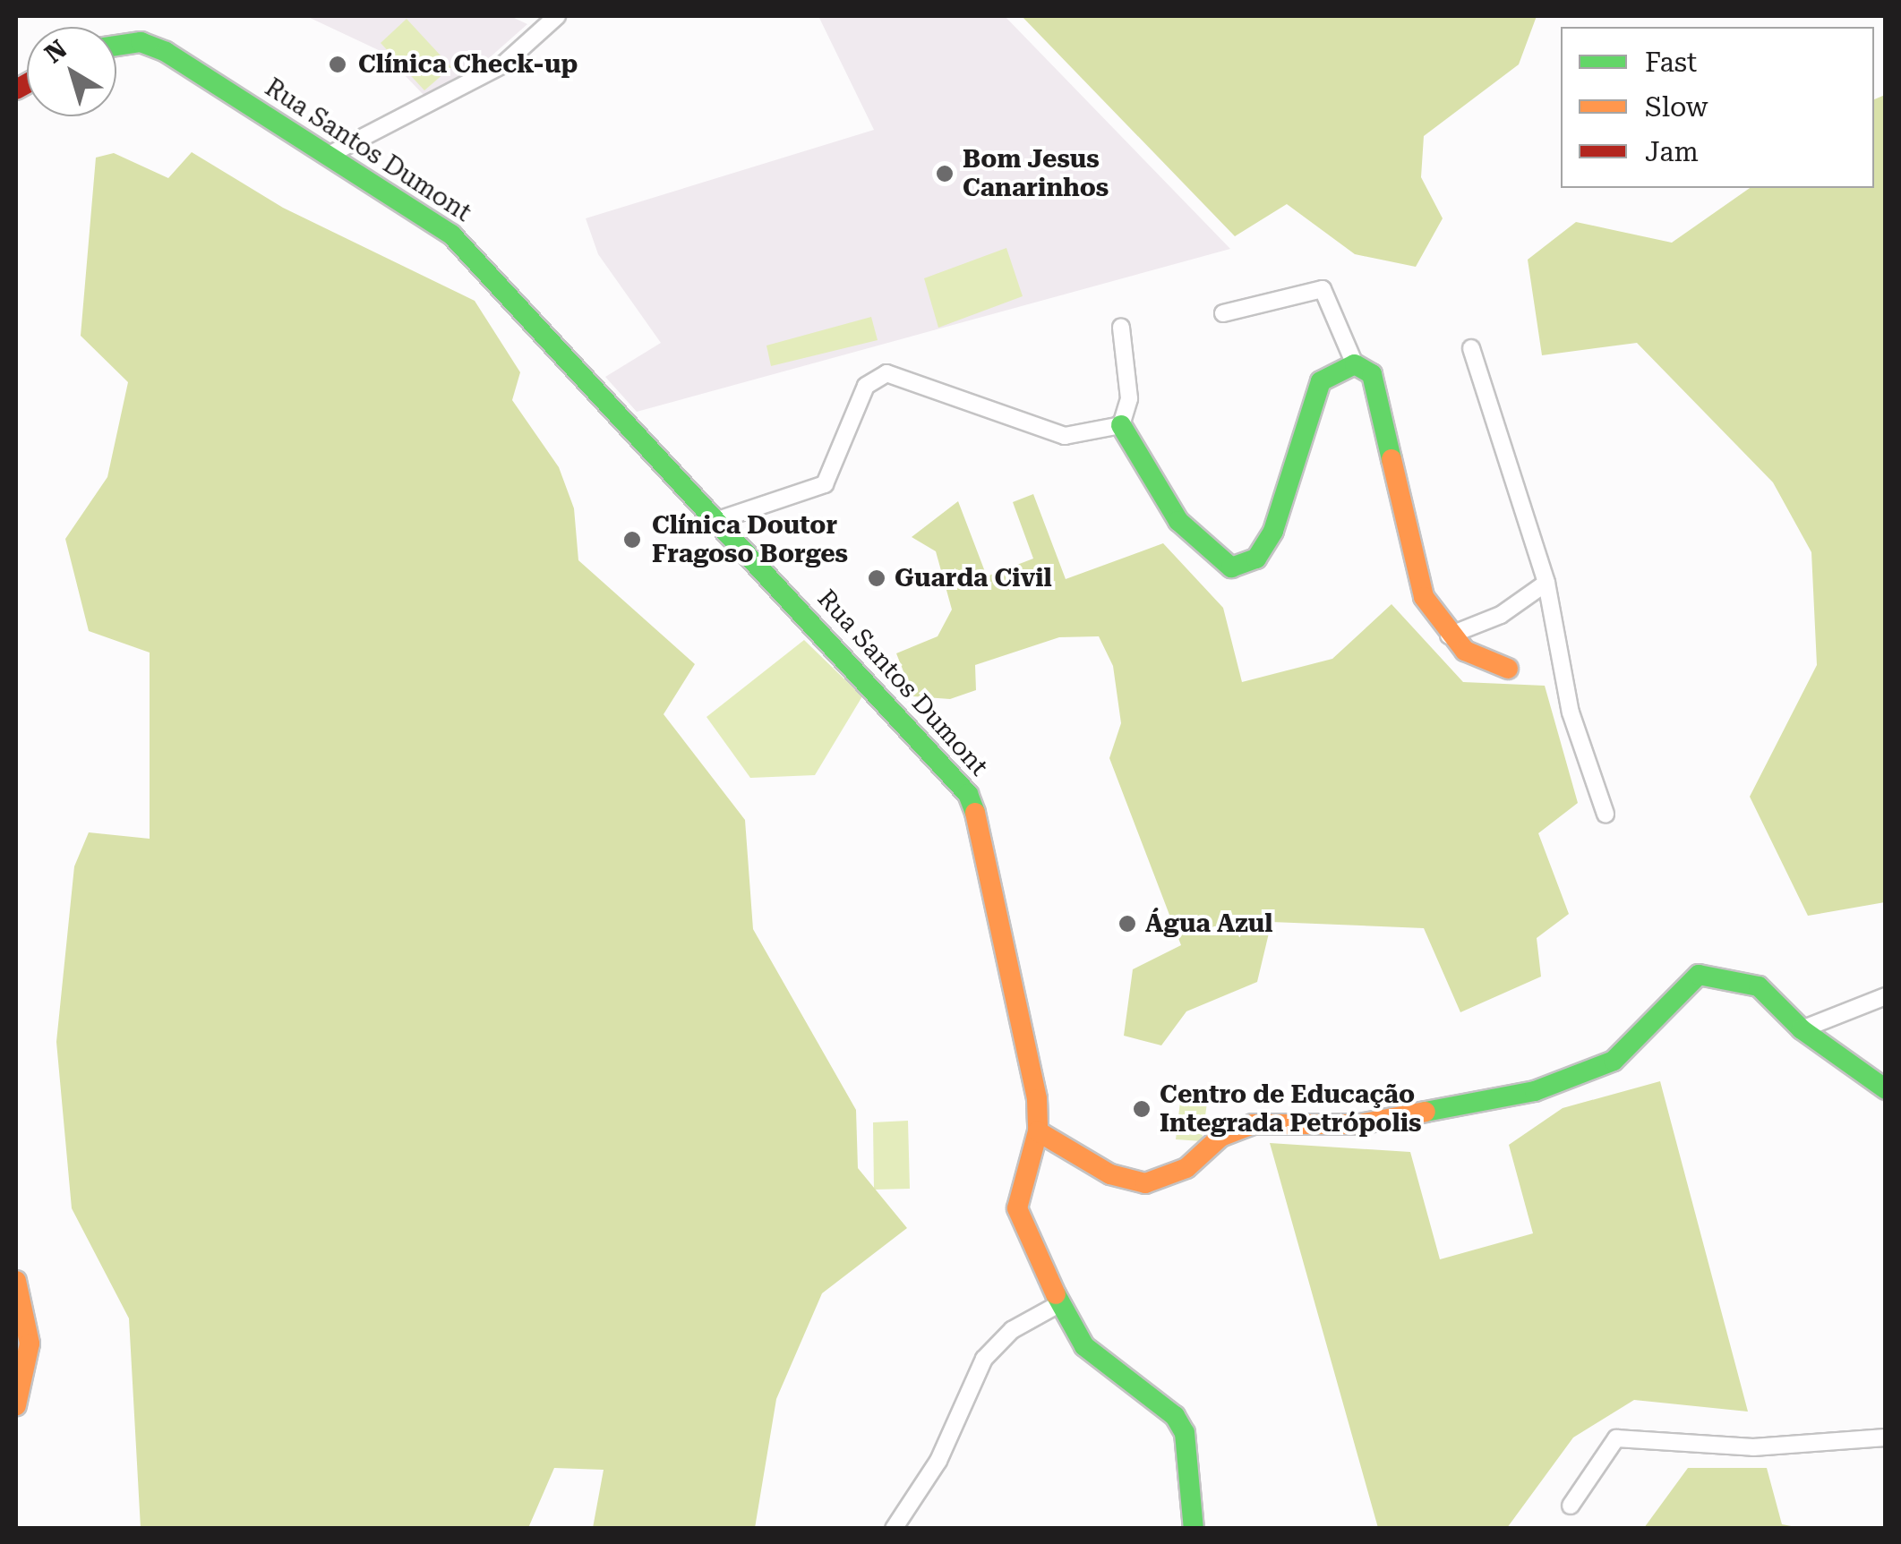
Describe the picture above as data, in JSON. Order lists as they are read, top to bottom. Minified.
{"streets":{"main road":["Rua Santos Dumont"]},"places":["Clínica Check-up","Bom Jesus Canarinhos","Clínica Doutor Fragoso Borges","Guarda Civil","Água Azul","Centro de Educação Integrada Petrópolis"],"legend":["Fast","Slow","Jam"],"north":"top left"}
